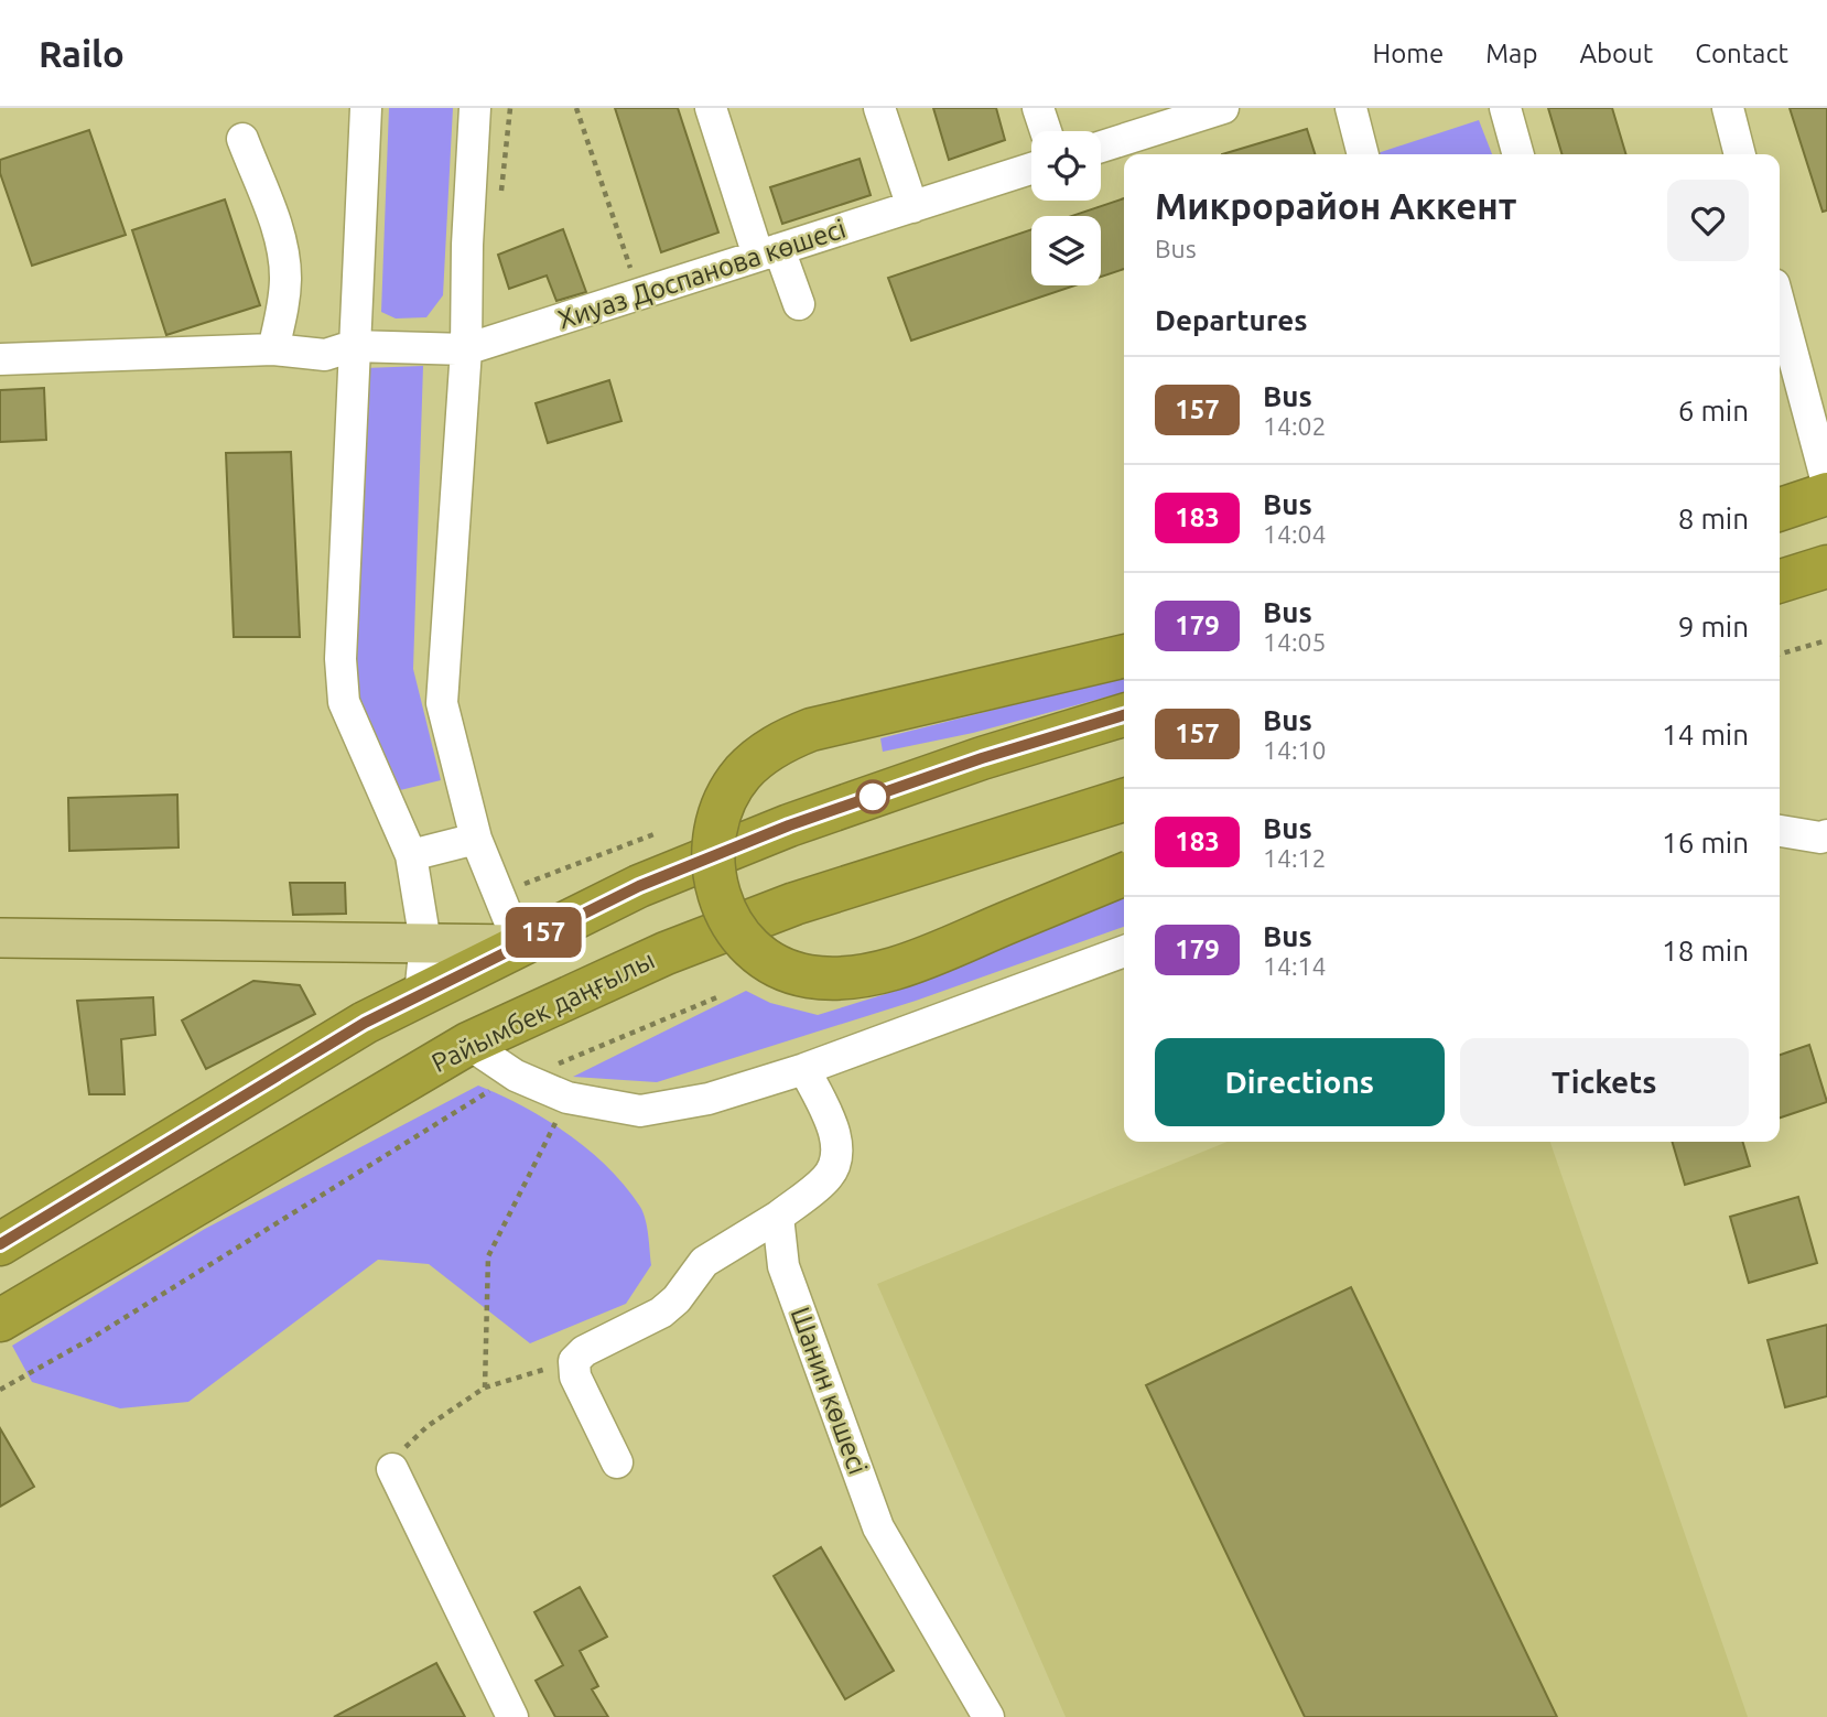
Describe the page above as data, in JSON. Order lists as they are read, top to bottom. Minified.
{"streets":{"highway":["Райымбек даңғылы"],"street":["Хиуаз Доспанова көшесі","Шанин көшесі"]},"lines":["bus line 157"],"page":{"header":"Railo","nav":["Home","Map","About","Contact"],"on_map":"157","heading":[["Микрорайон Аккент","Bus"],"Departures"],"list":[{"mark":"157","name":"Bus","note":"14:02","value":"6 min"},{"mark":"183","name":"Bus","note":"14:04","value":"8 min"},{"mark":"179","name":"Bus","note":"14:05","value":"9 min"},{"mark":"157","name":"Bus","note":"14:10","value":"14 min"},{"mark":"183","name":"Bus","note":"14:12","value":"16 min"},{"mark":"179","name":"Bus","note":"14:14","value":"18 min"}],"buttons":["Directions","Tickets"]}}
